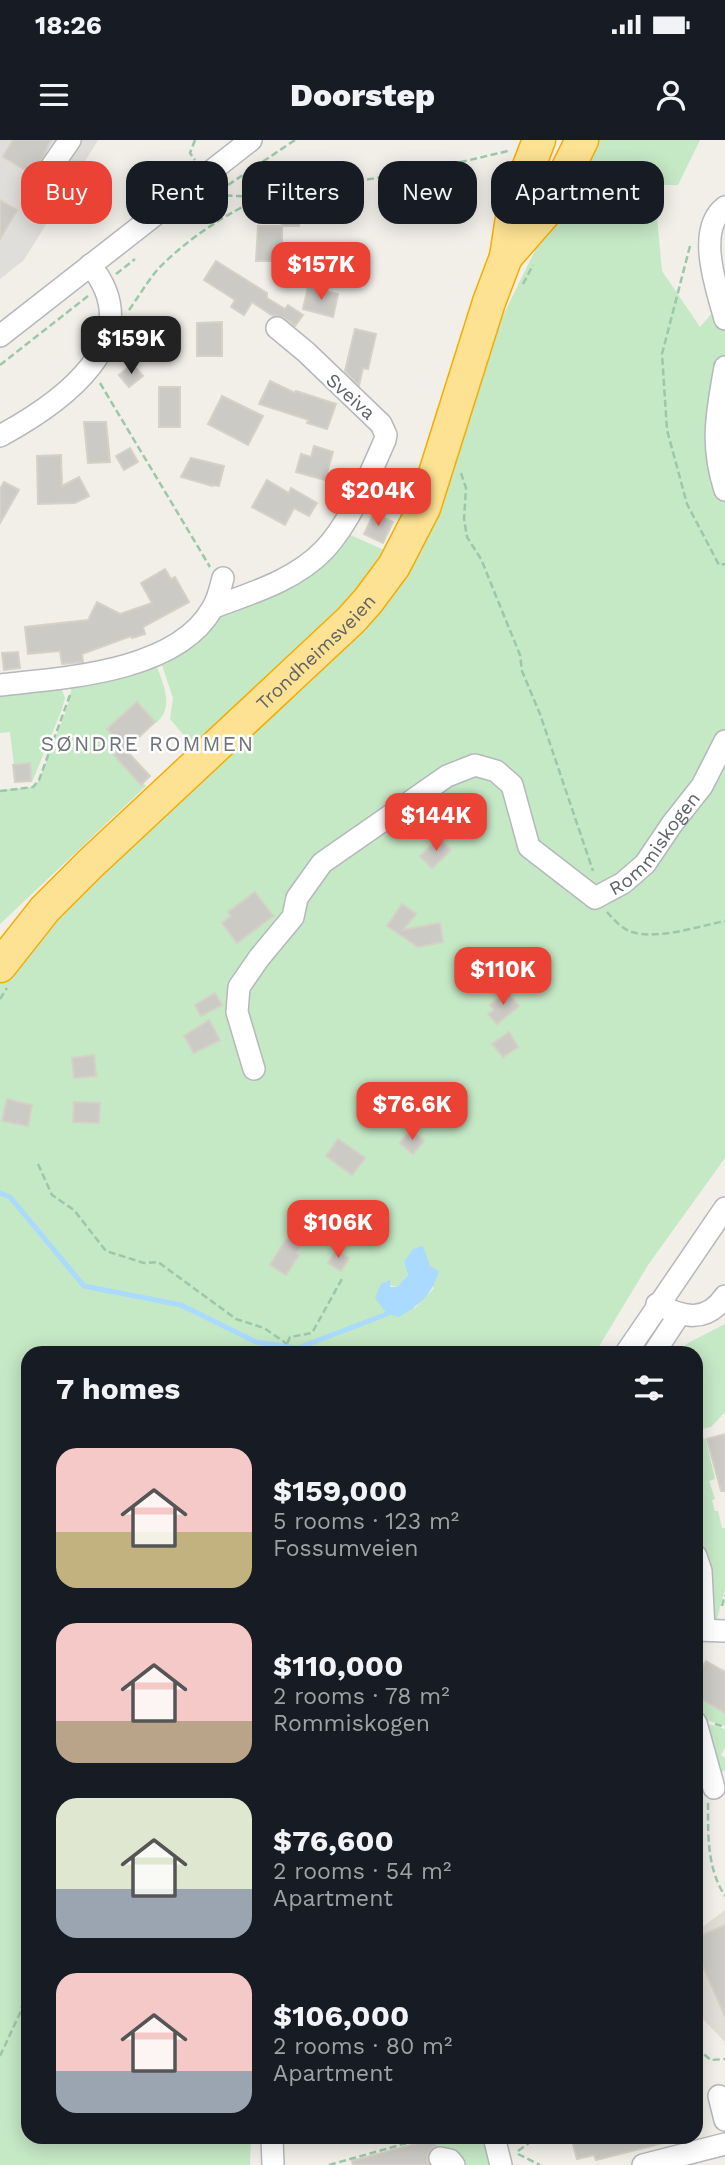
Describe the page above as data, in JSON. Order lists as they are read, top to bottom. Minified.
{"streets":{"highway":["Trondheimsveien"],"street":["Sveiva","Rommiskogen"]},"districts":["SØNDRE ROMMEN"],"page":{"status":"18:26","header":"Doorstep","chip":["Buy","Rent","Filters","New","Apartment"],"price":["$157K","$159K","$204K","$144K","$110K","$76.6K","$106K"],"heading":"7 homes","list":[{"name":"$159,000","note":"5 rooms · 123 m² · Fossumveien"},{"name":"$110,000","note":"2 rooms · 78 m² · Rommiskogen"},{"name":"$76,600","note":"2 rooms · 54 m² · Apartment"},{"name":"$106,000","note":"2 rooms · 80 m² · Apartment"}]}}
